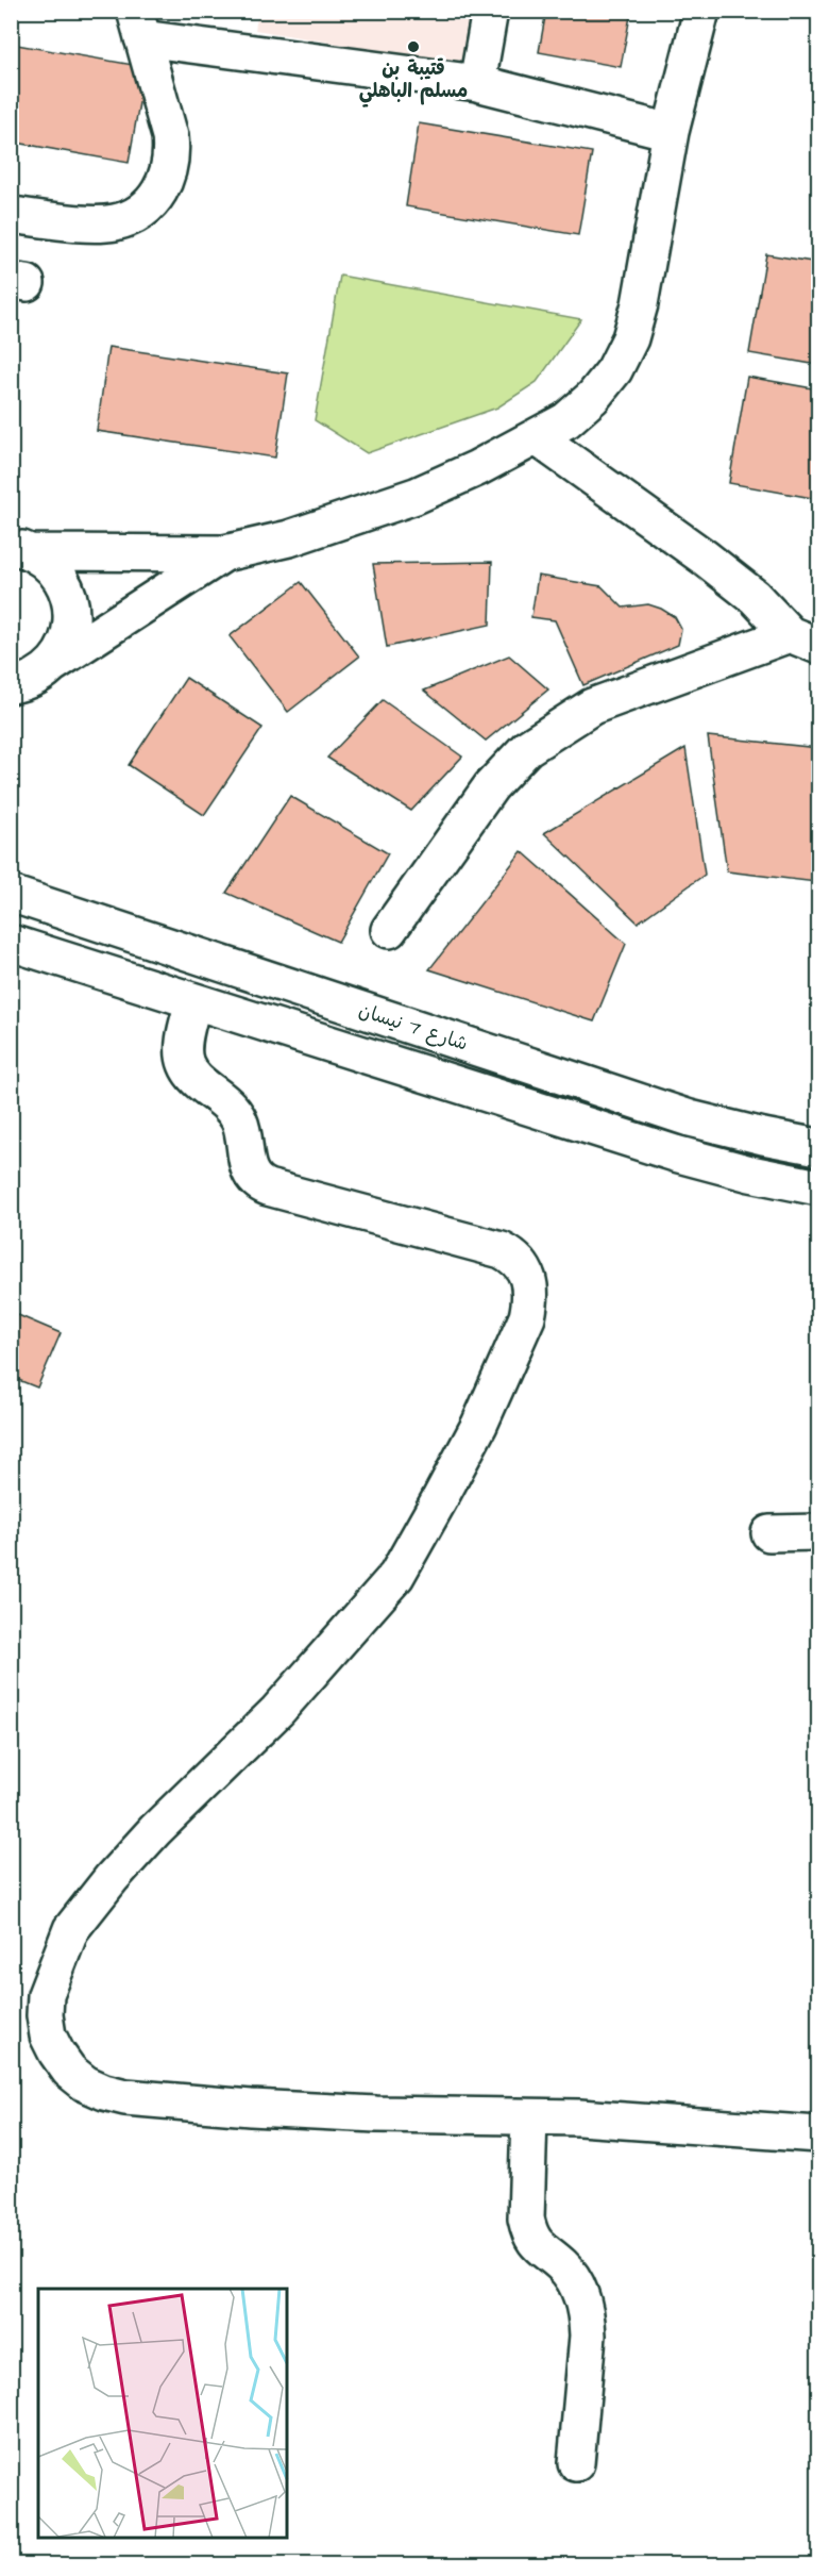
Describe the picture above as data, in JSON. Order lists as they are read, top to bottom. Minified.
{"streets":{"street":["شارع 7 نيسان"]},"places":["قتيبة بن مسلم الباهلي"]}
